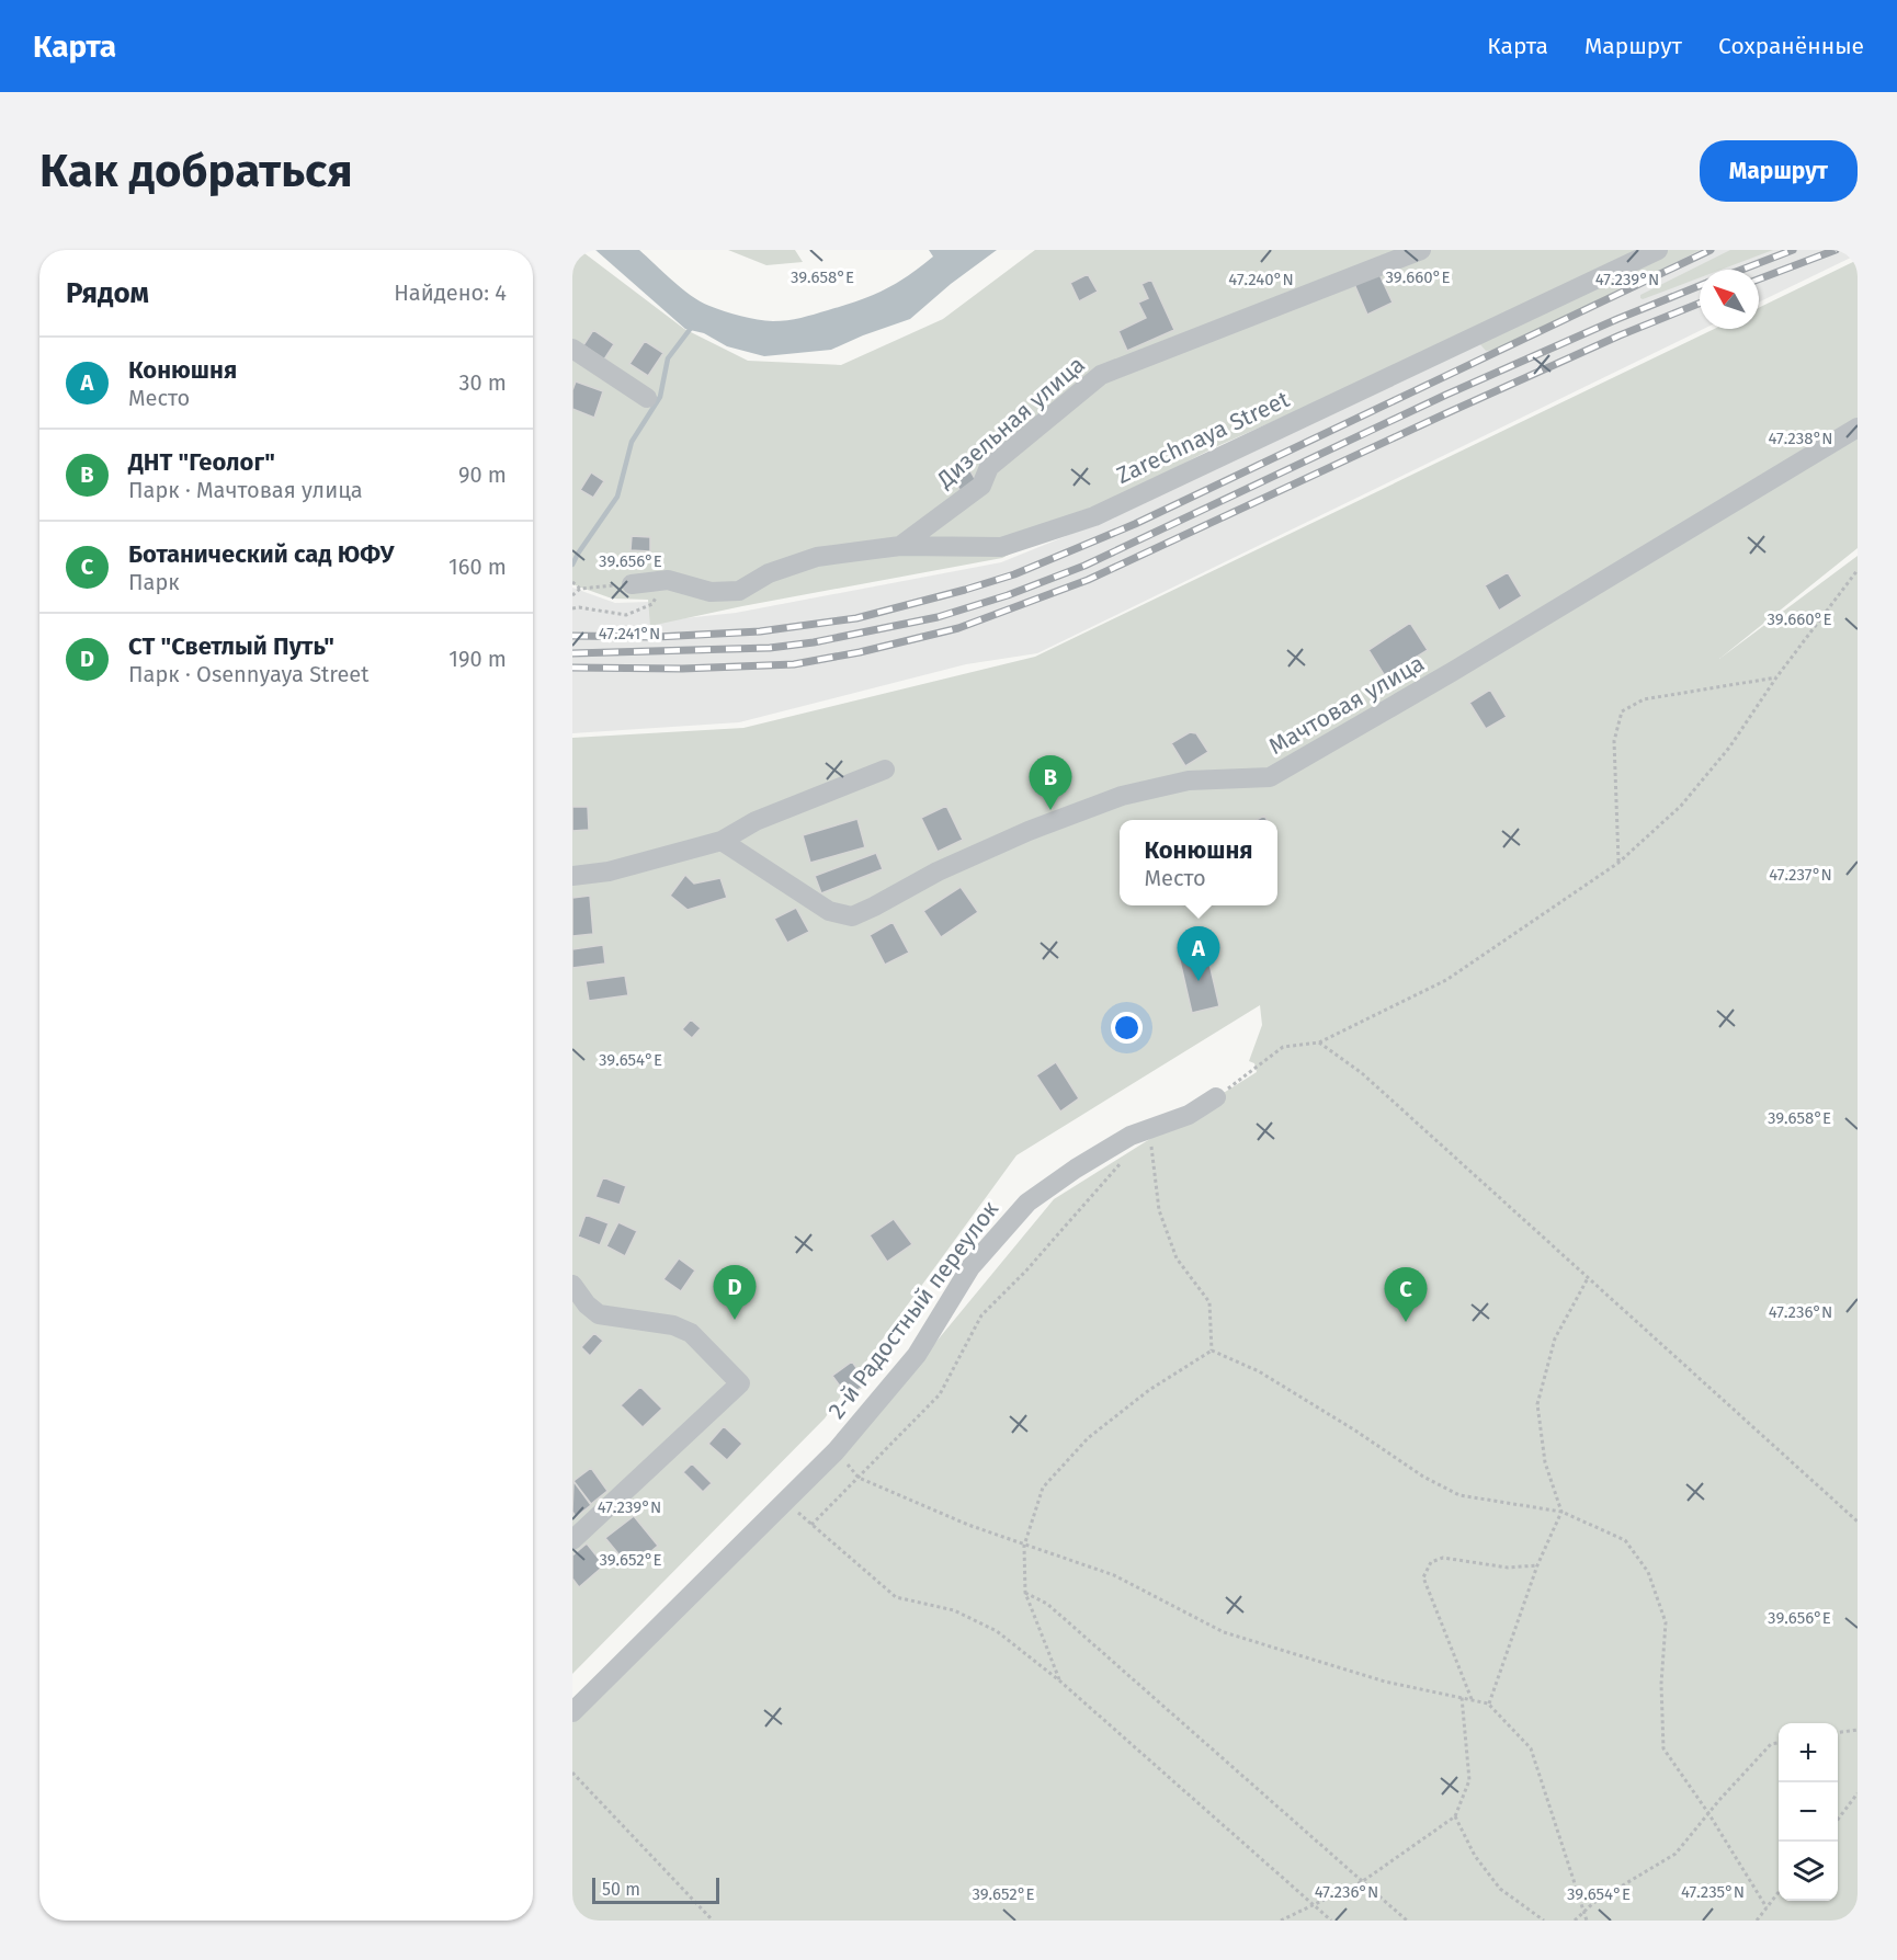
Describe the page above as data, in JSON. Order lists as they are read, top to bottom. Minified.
{"streets":{"street":["Дизельная улица","Zarechnaya Street","Мачтовая улица","2-й Радостный переулок"]},"crossings":[["Дизельная улица","Zarechnaya Street"]],"scale_bar":"50 m","north":"top left","page":{"header":"Карта","nav":["Карта","Маршрут","Сохранённые"],"buttons":"Маршрут","title":"Как добраться","heading":["Рядом","Найдено: 4"],"list":[{"mark":"A","name":"Конюшня","note":"Место","value":"30 m"},{"mark":"B","name":"ДНТ \"Геолог\"","note":"Парк · Мачтовая улица","value":"90 m"},{"mark":"C","name":"Ботанический сад ЮФУ","note":"Парк","value":"160 m"},{"mark":"D","name":"СТ \"Светлый Путь\"","note":"Парк · Osennyaya Street","value":"190 m"}],"pins":["B","A","D","C"],"popup":["Конюшня","Место"],"map_buttons":["+","−"],"scale":"50 m"},"coordinates":["39.658°E","39.660°E","47.240°N","47.239°N","47.238°N","39.656°E","47.241°N","47.237°N","39.654°E","47.236°N","39.652°E","47.235°N"]}
